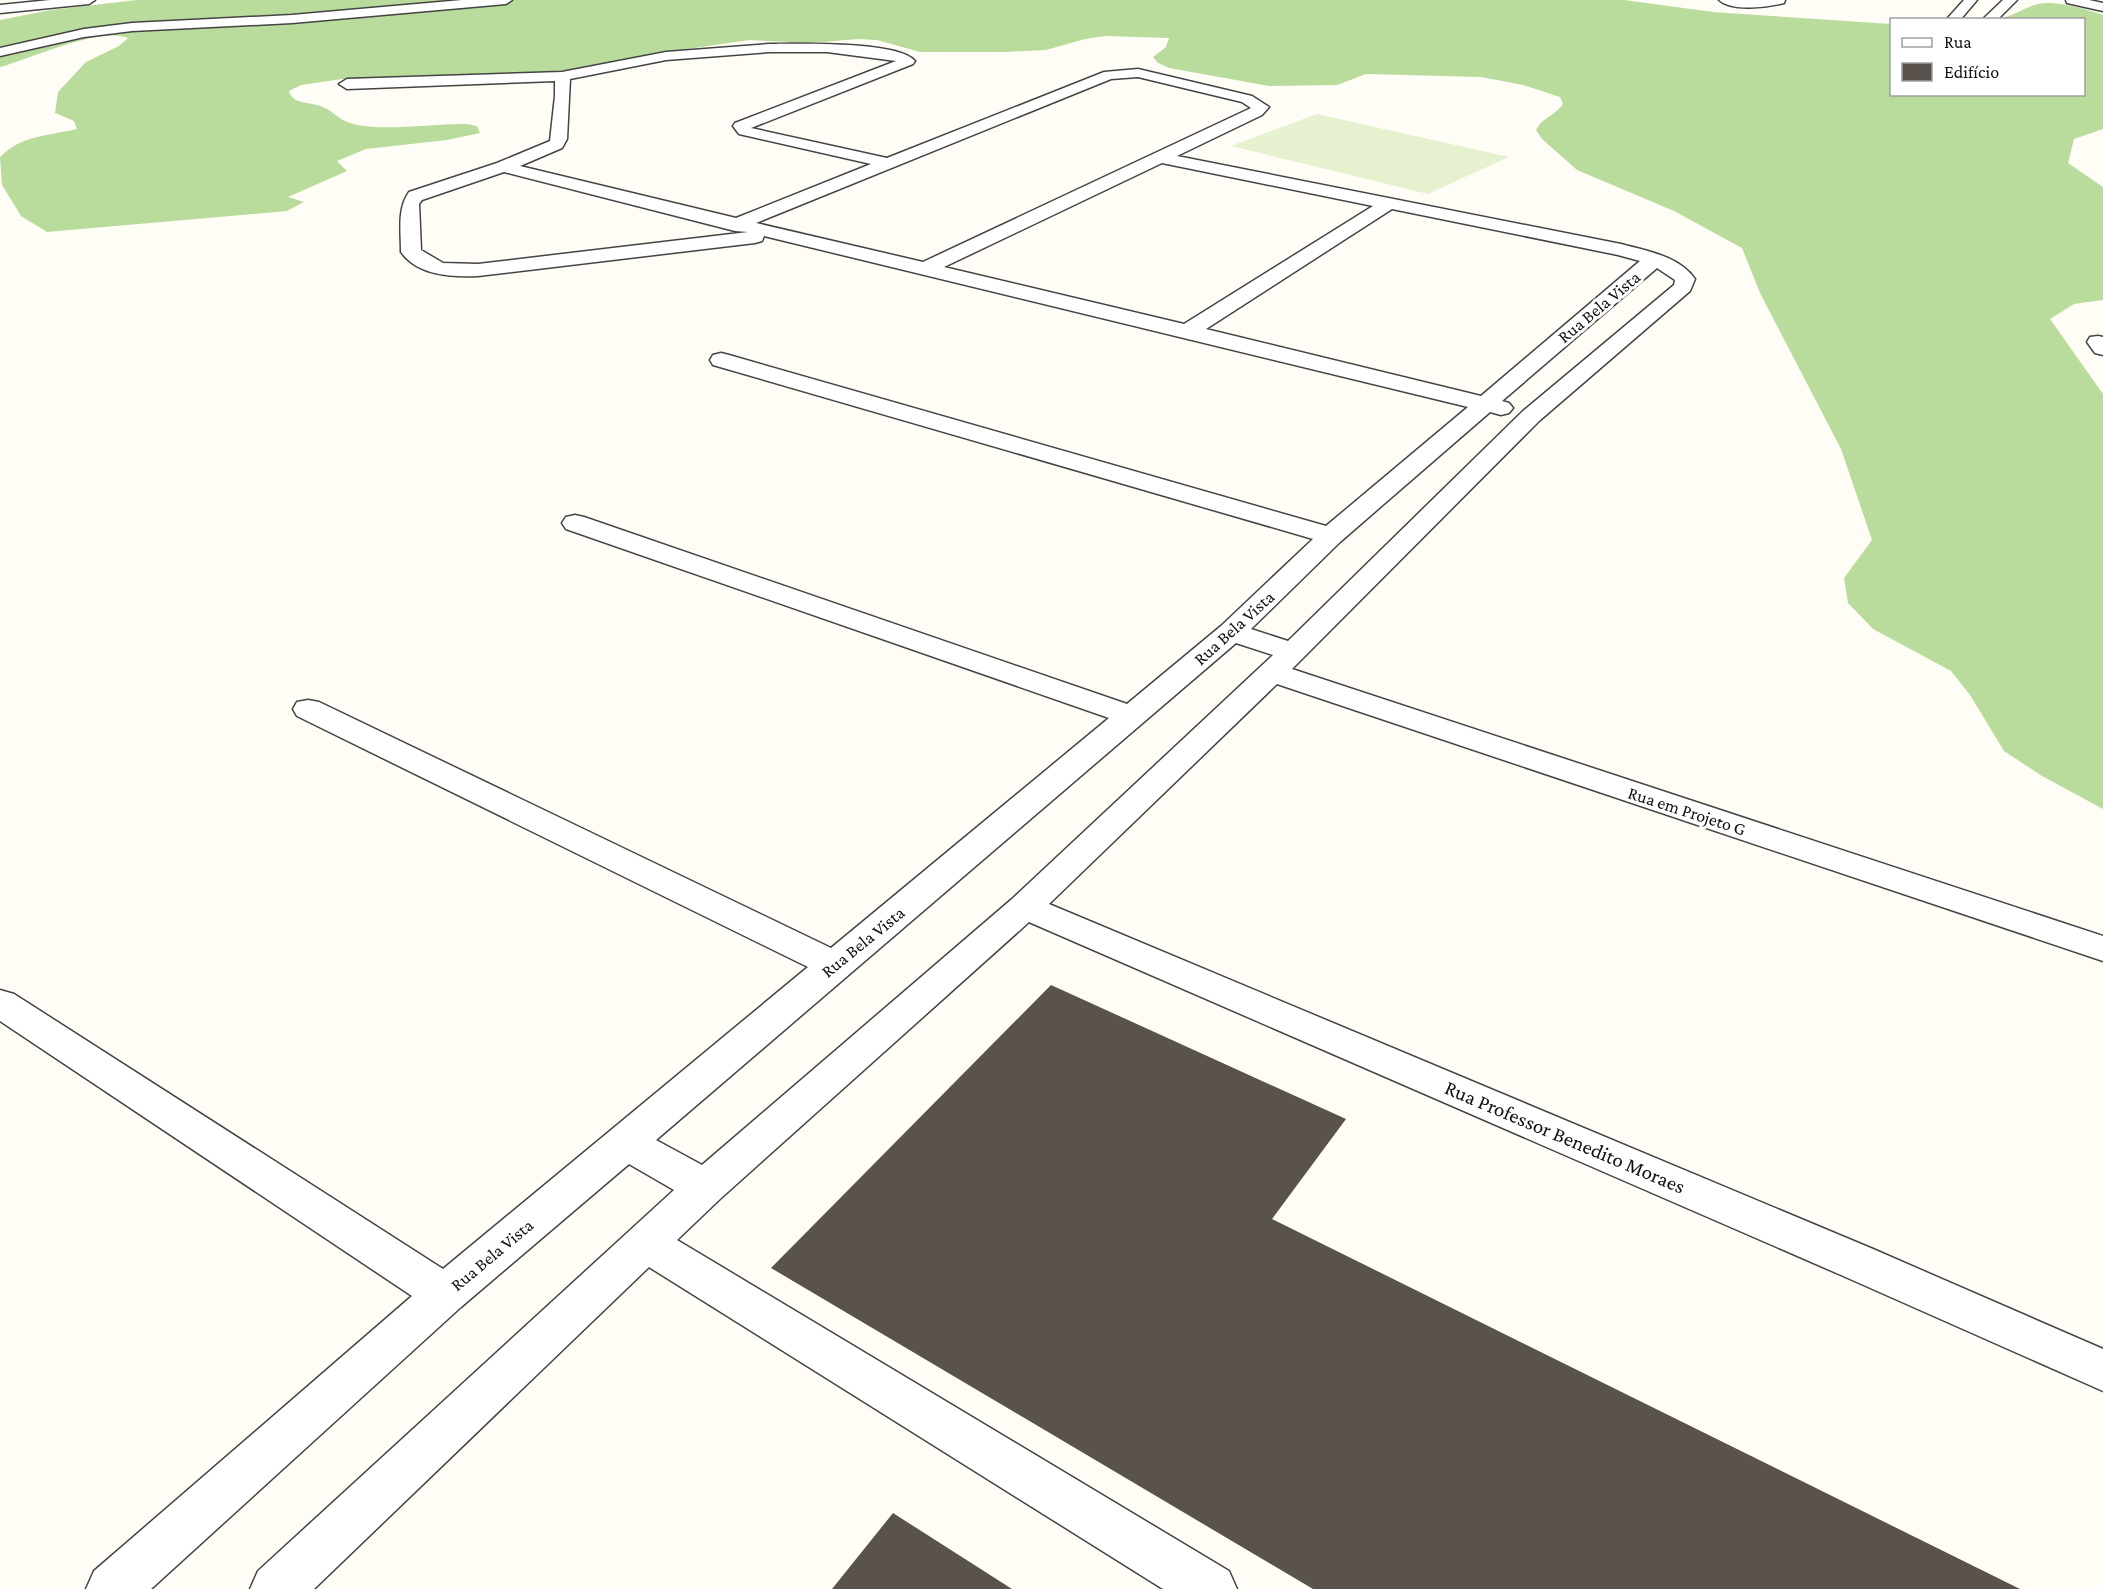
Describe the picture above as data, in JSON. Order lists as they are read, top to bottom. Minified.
{"streets":{"street":["Rua Bela Vista","Rua em Projeto G","Rua Professor Benedito Moraes"]},"crossings":[["Rua Bela Vista","Rua em Projeto G"],["Rua Bela Vista","Rua Professor Benedito Moraes"]],"legend":["Rua","Edifício"]}
